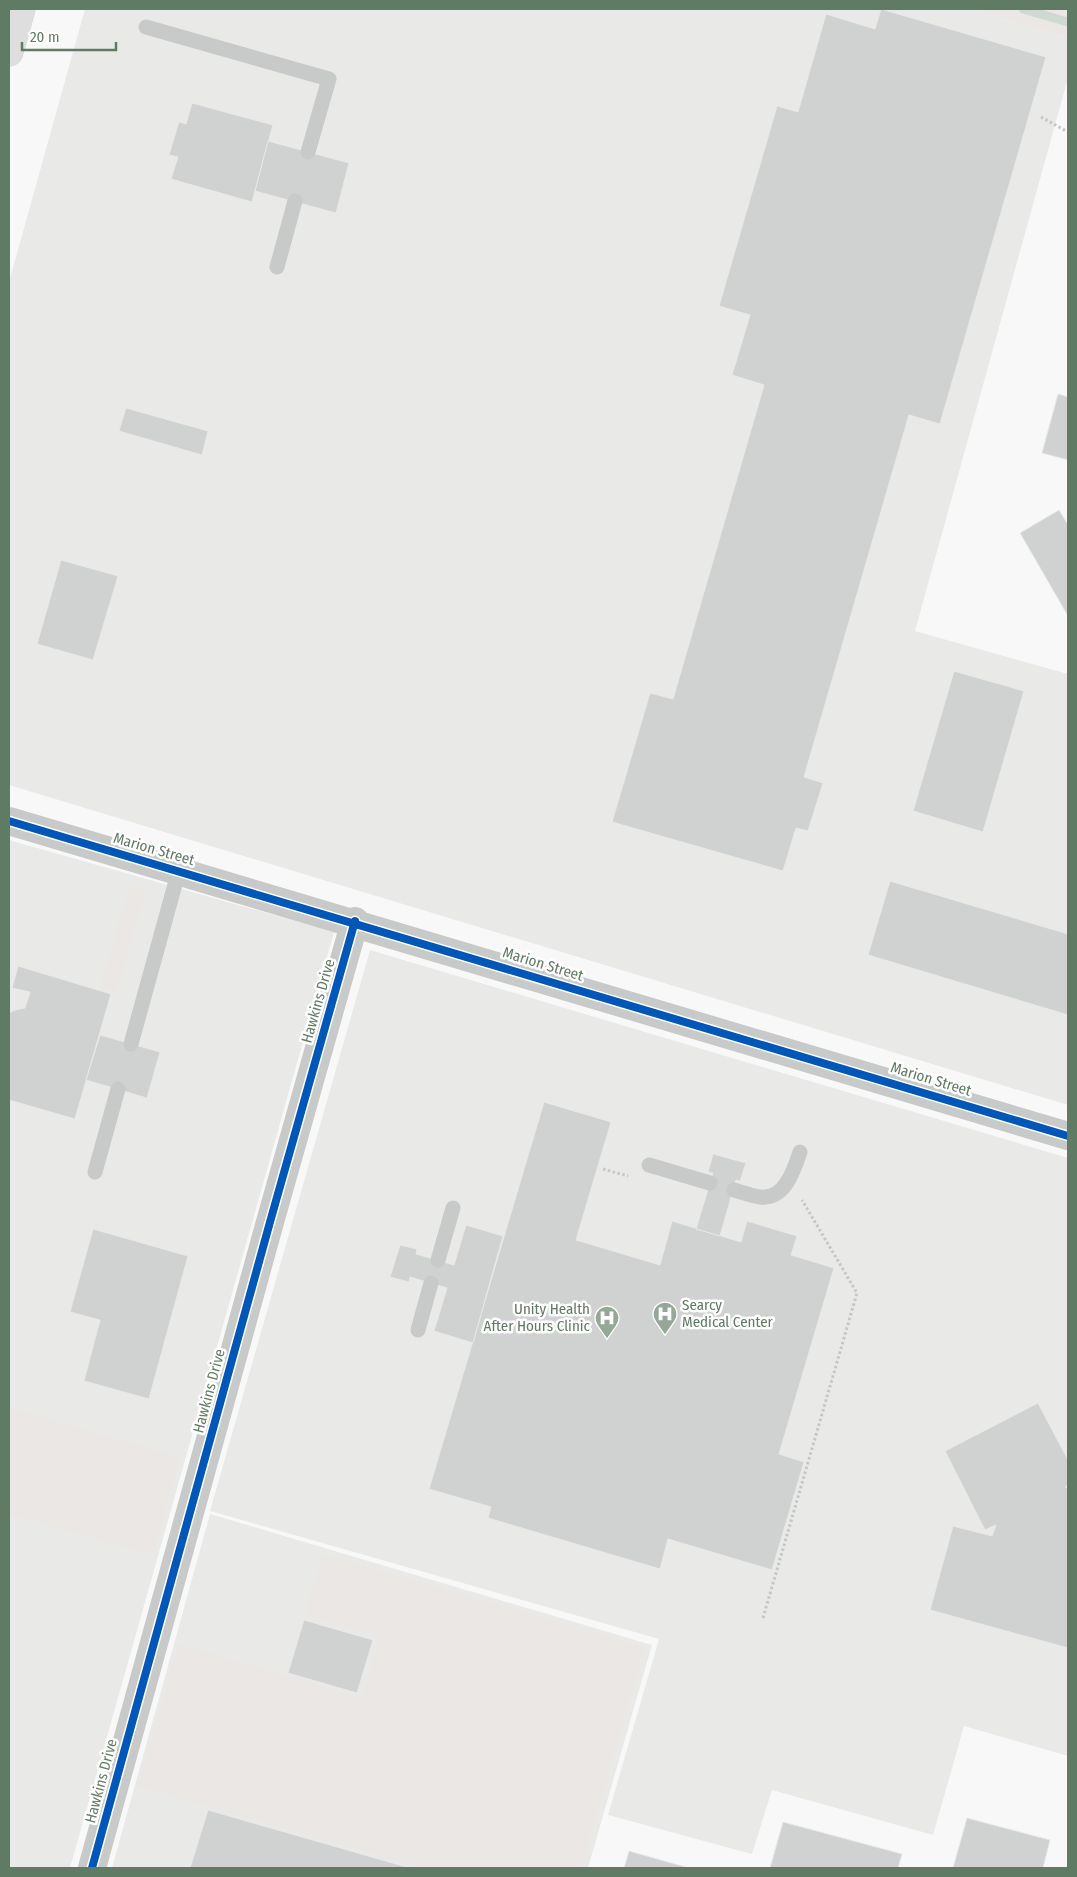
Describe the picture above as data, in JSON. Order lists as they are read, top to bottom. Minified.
{"streets":{"street":["Marion Street","Hawkins Drive"]},"crossings":[["Marion Street","Hawkins Drive"]],"places":{"hospital":["Searcy Medical Center","Unity Health After Hours Clinic"]},"scale_bar":"20 m"}
